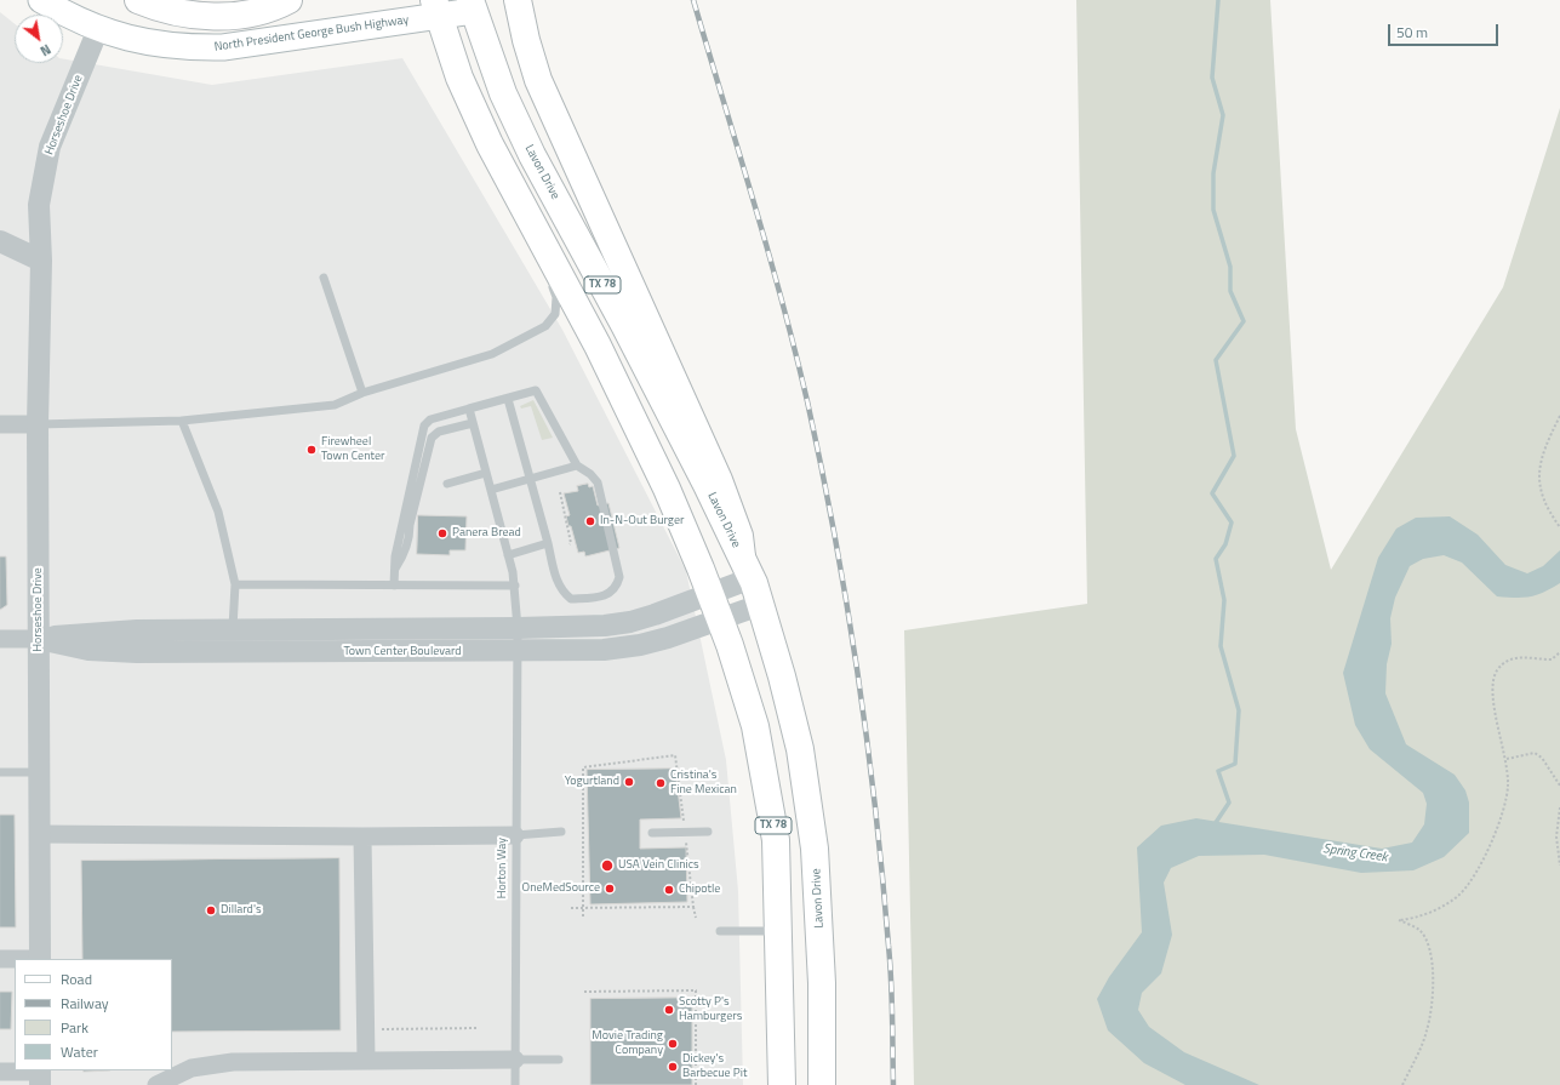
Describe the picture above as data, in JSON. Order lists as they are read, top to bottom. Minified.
{"streets":{"main road":["North President George Bush Highway","Lavon Drive","TX 78"],"street":["Horseshoe Drive","Town Center Boulevard"],"lane":["Horton Way"]},"crossings":[["North President George Bush Highway","Horseshoe Drive"],["North President George Bush Highway","Lavon Drive"],["North President George Bush Highway","TX 78"],["Horseshoe Drive","Town Center Boulevard"],["Lavon Drive","Town Center Boulevard"],["TX 78","Town Center Boulevard"],["Town Center Boulevard","Horton Way"]],"water":["Spring Creek"],"places":["Firewheel Town Center","In-N-Out Burger","Panera Bread","Yogurtland","Cristina's Fine Mexican","USA Vein Clinics","OneMedSource","Chipotle","Dillard's","Scotty P's Hamburgers","Movie Trading Company","Dickey's Barbecue Pit"],"legend":["Road","Railway","Park","Water"],"scale_bar":"50 m","north":"bottom right"}
